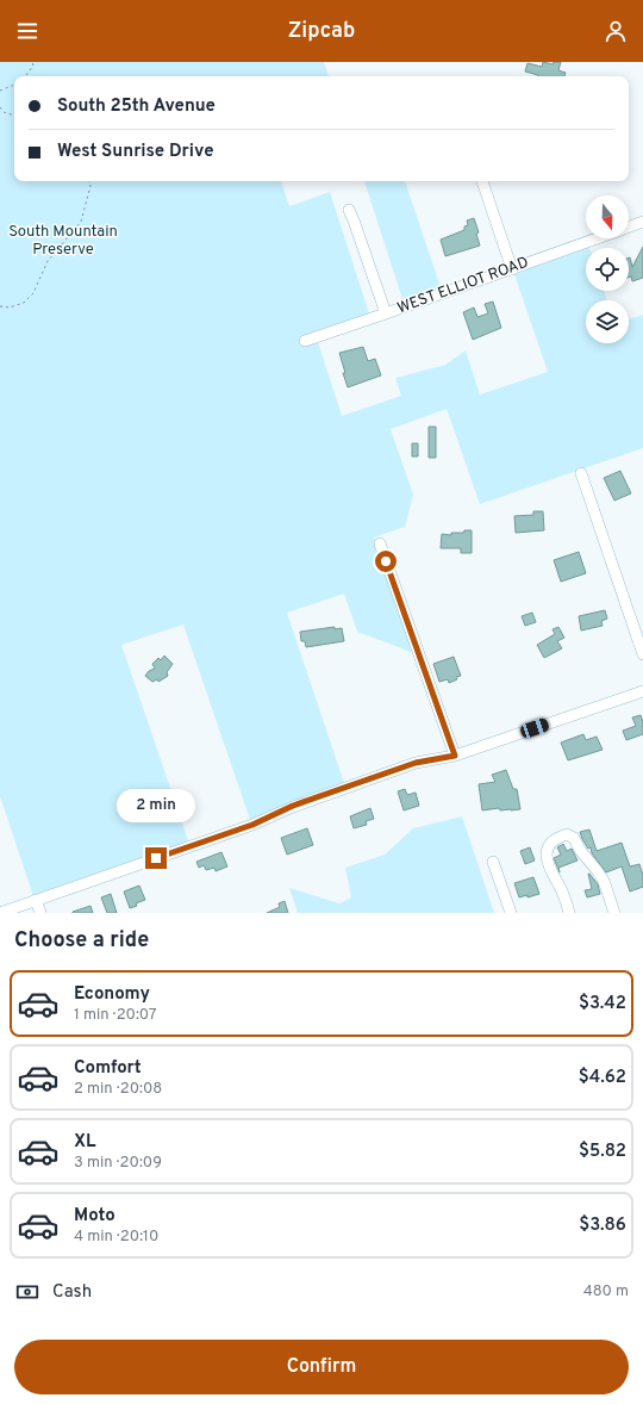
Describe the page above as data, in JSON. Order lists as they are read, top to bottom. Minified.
{"streets":{"street":["WEST ELLIOT ROAD"]},"parks":["South Mountain Preserve"],"north":"bottom","page":{"header":"Zipcab","banner":["South 25th Avenue","West Sunrise Drive"],"bubble":"2 min","heading":"Choose a ride","list":[{"name":"Economy","note":"1 min · 20:07","value":"$3.42"},{"name":"Comfort","note":"2 min · 20:08","value":"$4.62"},{"name":"XL","note":"3 min · 20:09","value":"$5.82"},{"name":"Moto","note":"4 min · 20:10","value":"$3.86"}],"pay":["Cash","480 m"],"buttons":"Confirm"}}
